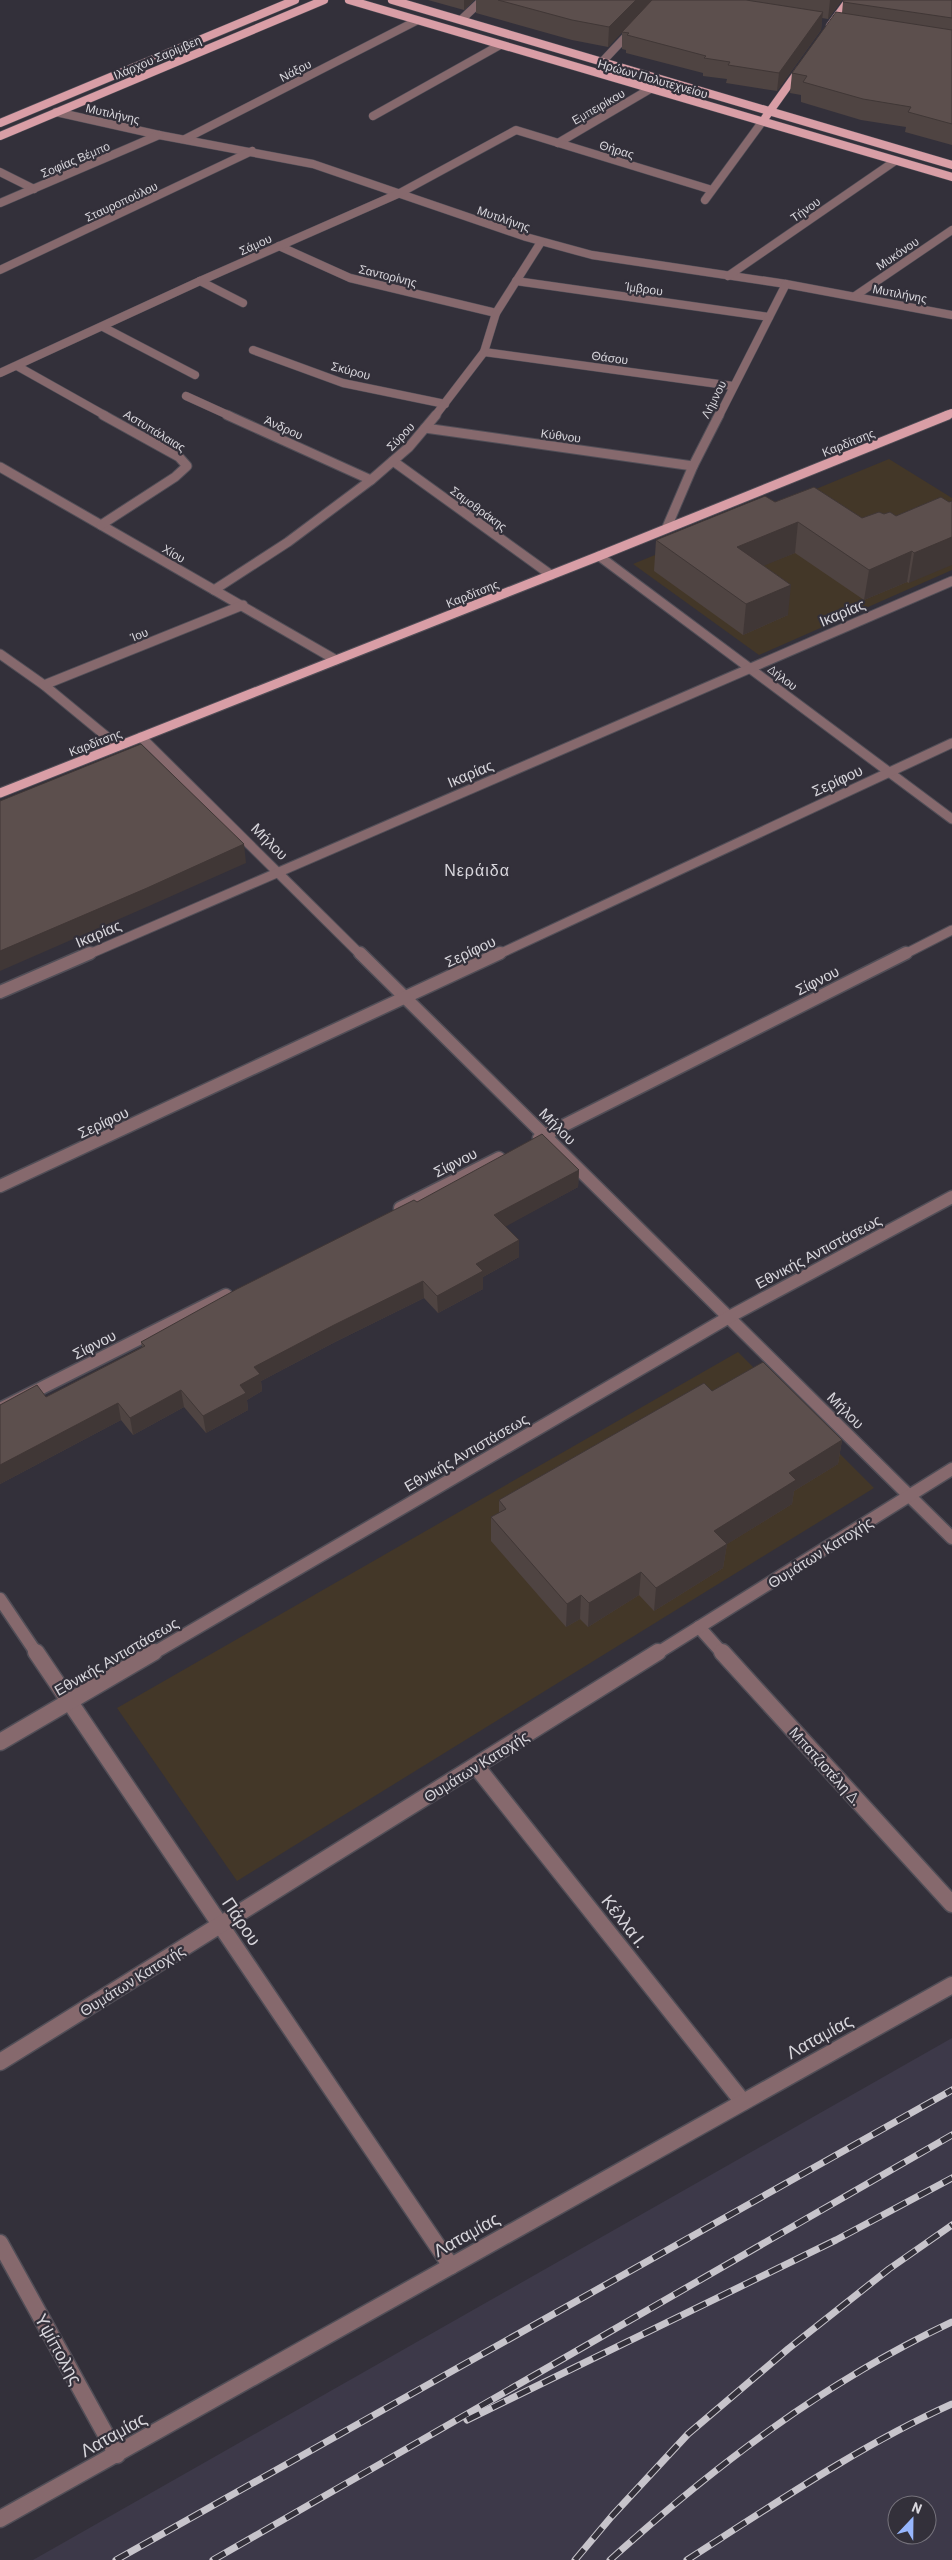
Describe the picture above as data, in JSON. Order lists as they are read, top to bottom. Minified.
{"streets":{"main road":["Ιλάρχου Σαρίμβεη","Ηρώων Πολυτεχνείου","Καρδίτσης"],"street":["Νάξου","Εμπειρίκου","Μυτιλήνης","Θήρας","Σοφίας Βέμπο","Σταυροπούλου","Τήνου","Σάμου","Μυκόνου","Σαντορίνης","Ίμβρου","Θάσου","Σκύρου","Λήμνου","Άνδρου","Αστυπάλαιας","Κύθνου","Σύρου","Σαμοθράκης","Χίου","Ικαρίας","Ίου","Δήλου","Σερίφου","Μήλου","Σίφνου","Εθνικής Αντιστάσεως","Θυμάτων Κατοχής","Μπατζιοτέλη Δ.","Πάρου","Κέλλα Ι.","Λαταμίας","Υψίπολης"]},"crossings":[["Ιλάρχου Σαρίμβεη","Μυτιλήνης"],["Νάξου","Ηρώων Πολυτεχνείου"],["Νάξου","Μυτιλήνης"],["Ηρώων Πολυτεχνείου","Εμπειρίκου"],["Ηρώων Πολυτεχνείου","Τήνου"],["Εμπειρίκου","Θήρας"],["Μυτιλήνης","Σοφίας Βέμπο"],["Μυτιλήνης","Σταυροπούλου"],["Μυτιλήνης","Τήνου"],["Μυτιλήνης","Σάμου"],["Μυτιλήνης","Μυκόνου"],["Μυτιλήνης","Λήμνου"],["Μυτιλήνης","Σύρου"],["Θήρας","Σάμου"],["Σάμου","Σαντορίνης"],["Σάμου","Αστυπάλαιας"],["Σαντορίνης","Σύρου"],["Ίμβρου","Λήμνου"],["Ίμβρου","Σύρου"],["Θάσου","Λήμνου"],["Θάσου","Σύρου"],["Σκύρου","Σύρου"],["Λήμνου","Κύθνου"],["Λήμνου","Καρδίτσης"],["Άνδρου","Σύρου"],["Αστυπάλαιας","Χίου"],["Κύθνου","Σύρου"],["Σύρου","Σαμοθράκης"],["Σύρου","Χίου"],["Καρδίτσης","Σαμοθράκης"],["Καρδίτσης","Χίου"],["Καρδίτσης","Δήλου"],["Καρδίτσης","Μήλου"],["Χίου","Ίου"],["Ικαρίας","Δήλου"],["Ικαρίας","Μήλου"],["Δήλου","Σερίφου"],["Σερίφου","Μήλου"],["Μήλου","Σίφνου"],["Μήλου","Εθνικής Αντιστάσεως"],["Μήλου","Θυμάτων Κατοχής"],["Εθνικής Αντιστάσεως","Πάρου"],["Θυμάτων Κατοχής","Μπατζιοτέλη Δ."],["Θυμάτων Κατοχής","Πάρου"],["Θυμάτων Κατοχής","Κέλλα Ι."],["Πάρου","Λαταμίας"],["Κέλλα Ι.","Λαταμίας"],["Λαταμίας","Υψίπολης"]],"districts":["Νεράιδα"],"north":"top"}
